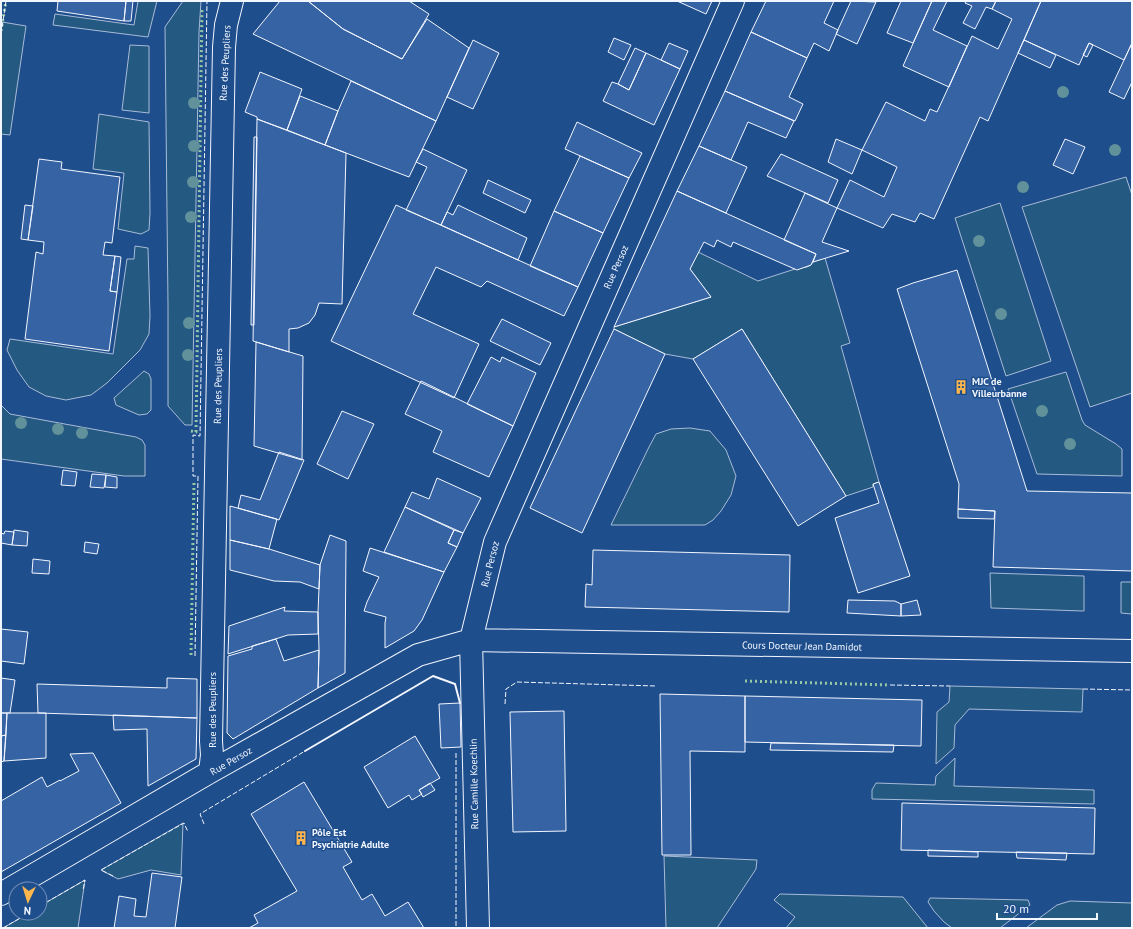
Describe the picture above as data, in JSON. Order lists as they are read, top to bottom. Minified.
{"streets":{"street":["Rue des Peupliers","Rue Persoz","Cours Docteur Jean Damidot","Rue Camille Koechlin"]},"crossings":[["Rue des Peupliers","Rue Persoz"],["Rue Persoz","Cours Docteur Jean Damidot"],["Rue Persoz","Rue Camille Koechlin"],["Cours Docteur Jean Damidot","Rue Camille Koechlin"]],"places":{"building":["MJC de Villeurbanne","Pôle Est Psychiatrie Adulte"]},"scale_bar":"20 m","north":"bottom"}
